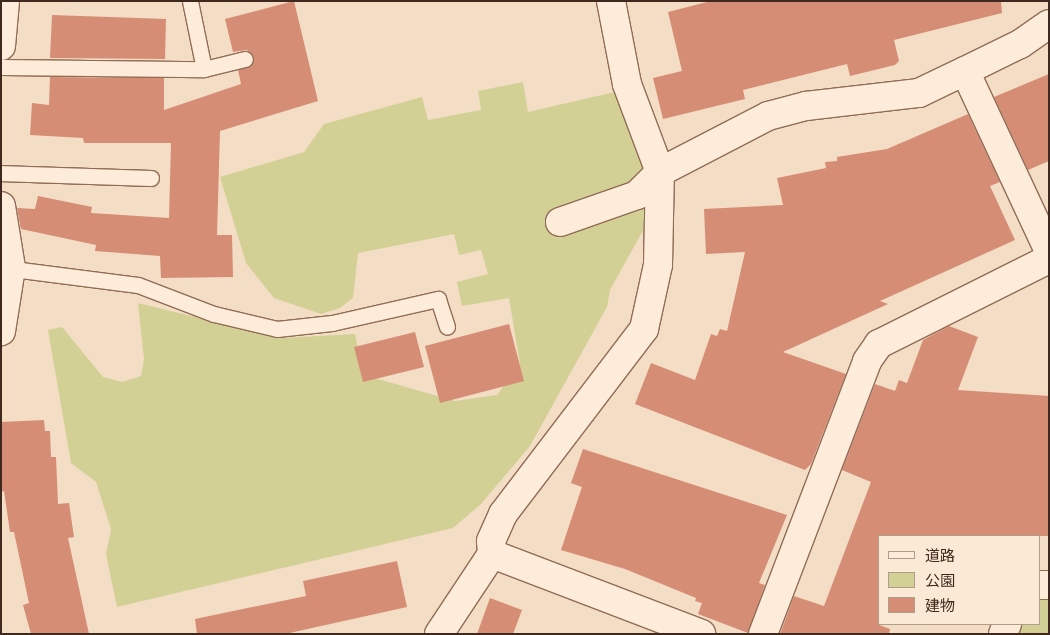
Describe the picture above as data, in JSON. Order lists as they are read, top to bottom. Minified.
{"legend":["道路","公園","建物"]}
